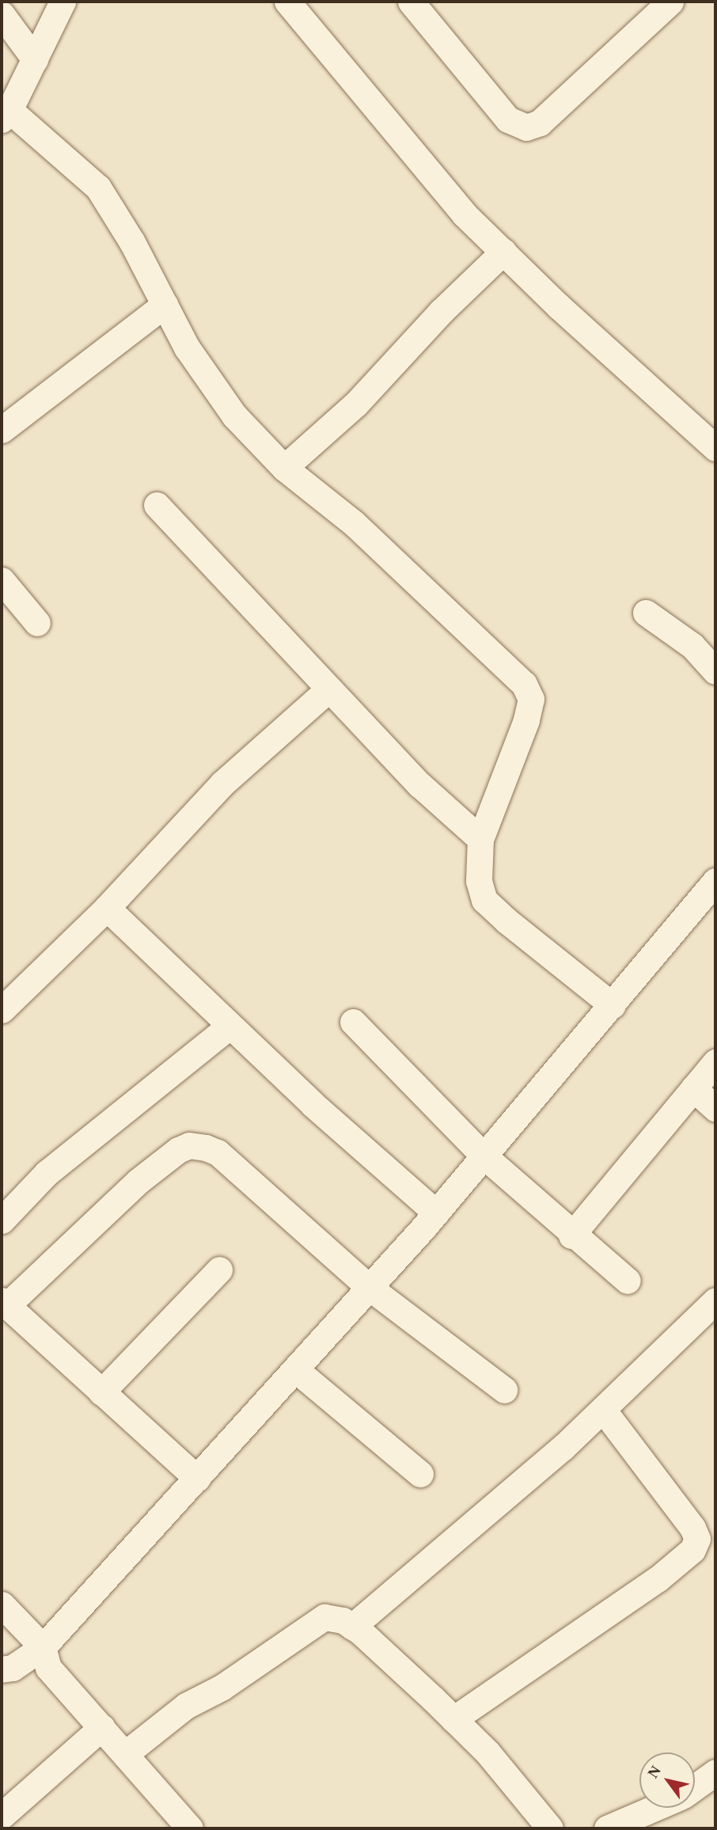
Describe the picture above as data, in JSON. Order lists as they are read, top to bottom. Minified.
{"north":"top left"}
